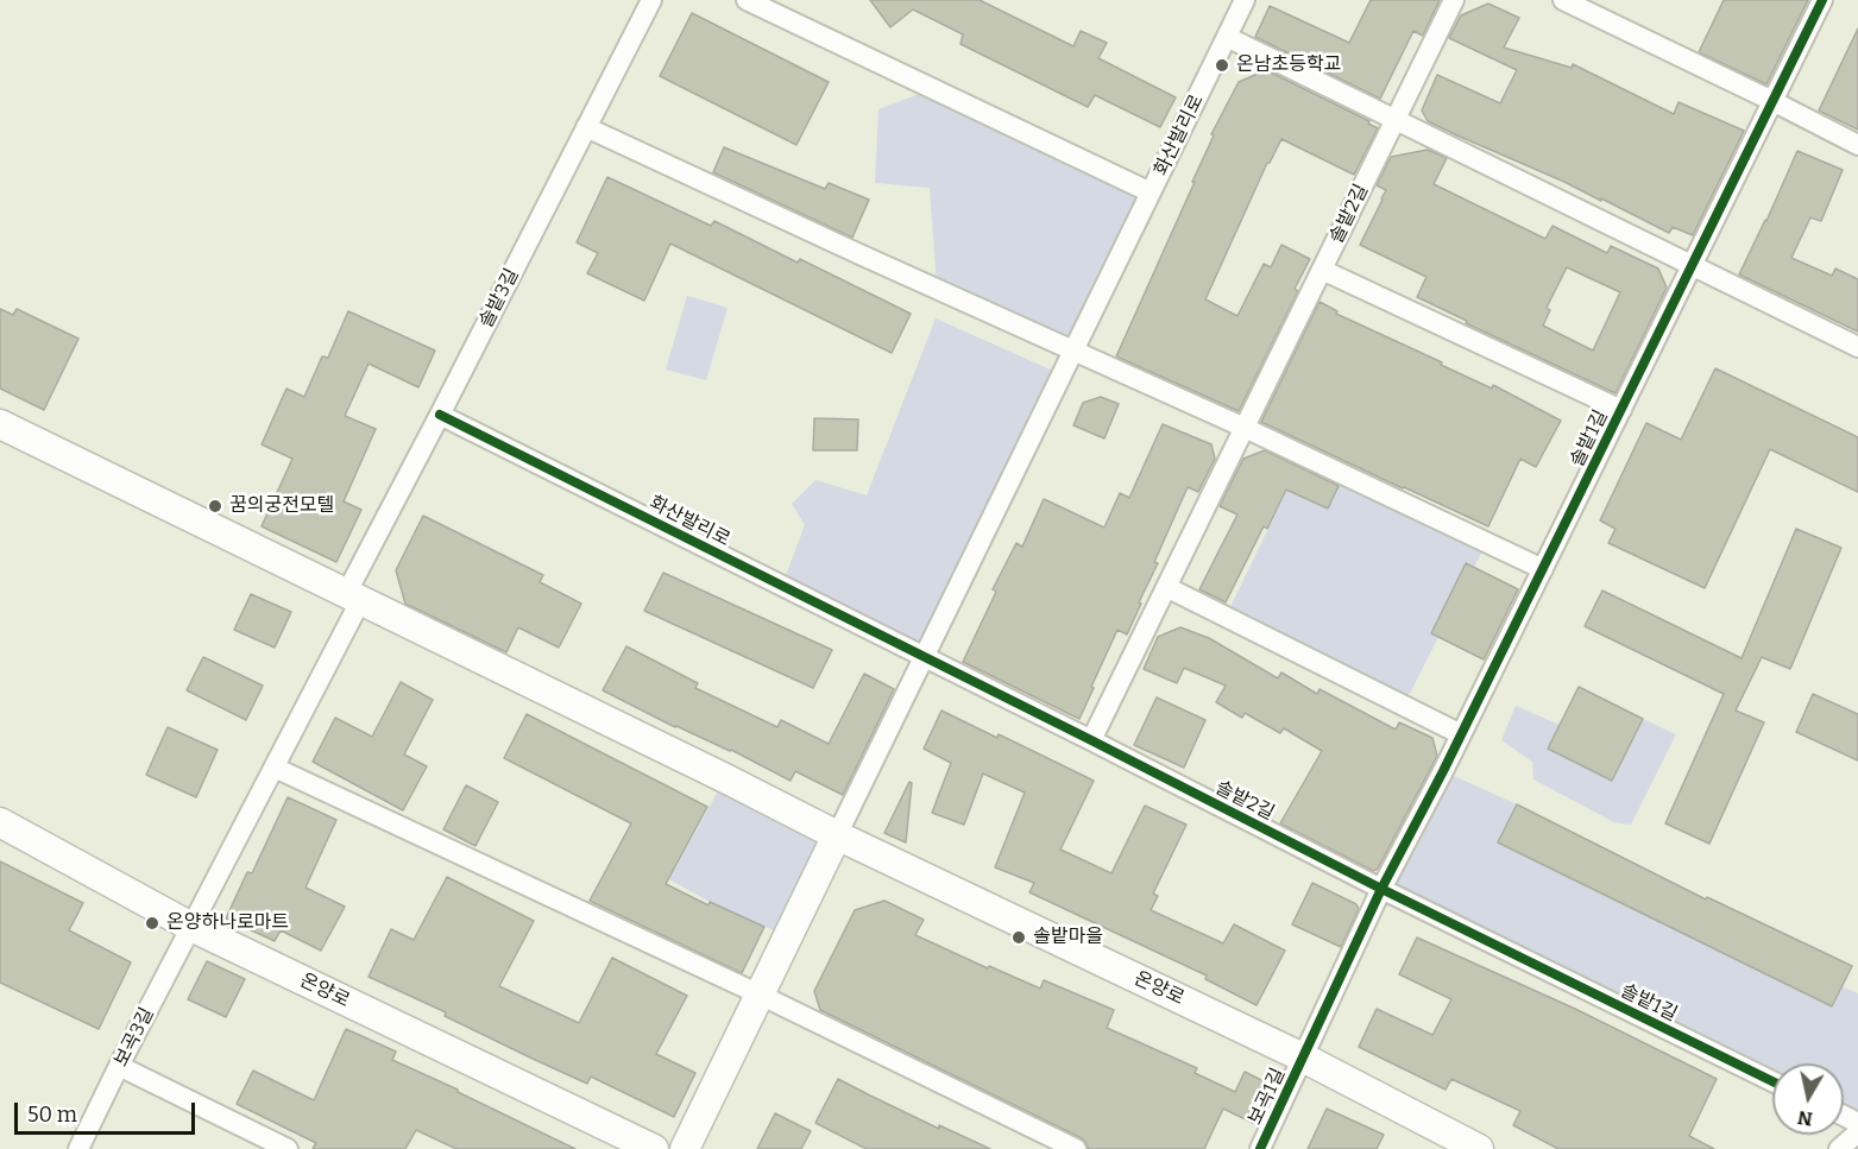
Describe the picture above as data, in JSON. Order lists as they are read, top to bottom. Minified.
{"streets":{"main road":["온양로"],"street":["화산발리로","솔밭2길","솔밭3길","솔밭1길","보곡3길","보곡1길"]},"crossings":[["화산발리로","솔밭3길"],["화산발리로","온양로"],["솔밭2길","솔밭1길"],["솔밭3길","온양로"],["솔밭3길","보곡3길"],["솔밭1길","온양로"],["솔밭1길","보곡1길"],["온양로","보곡3길"],["온양로","보곡1길"]],"places":["온남초등학교","꿈의궁전모텔","온양하나로마트","솔밭마을"],"scale_bar":"50 m","north":"bottom"}
